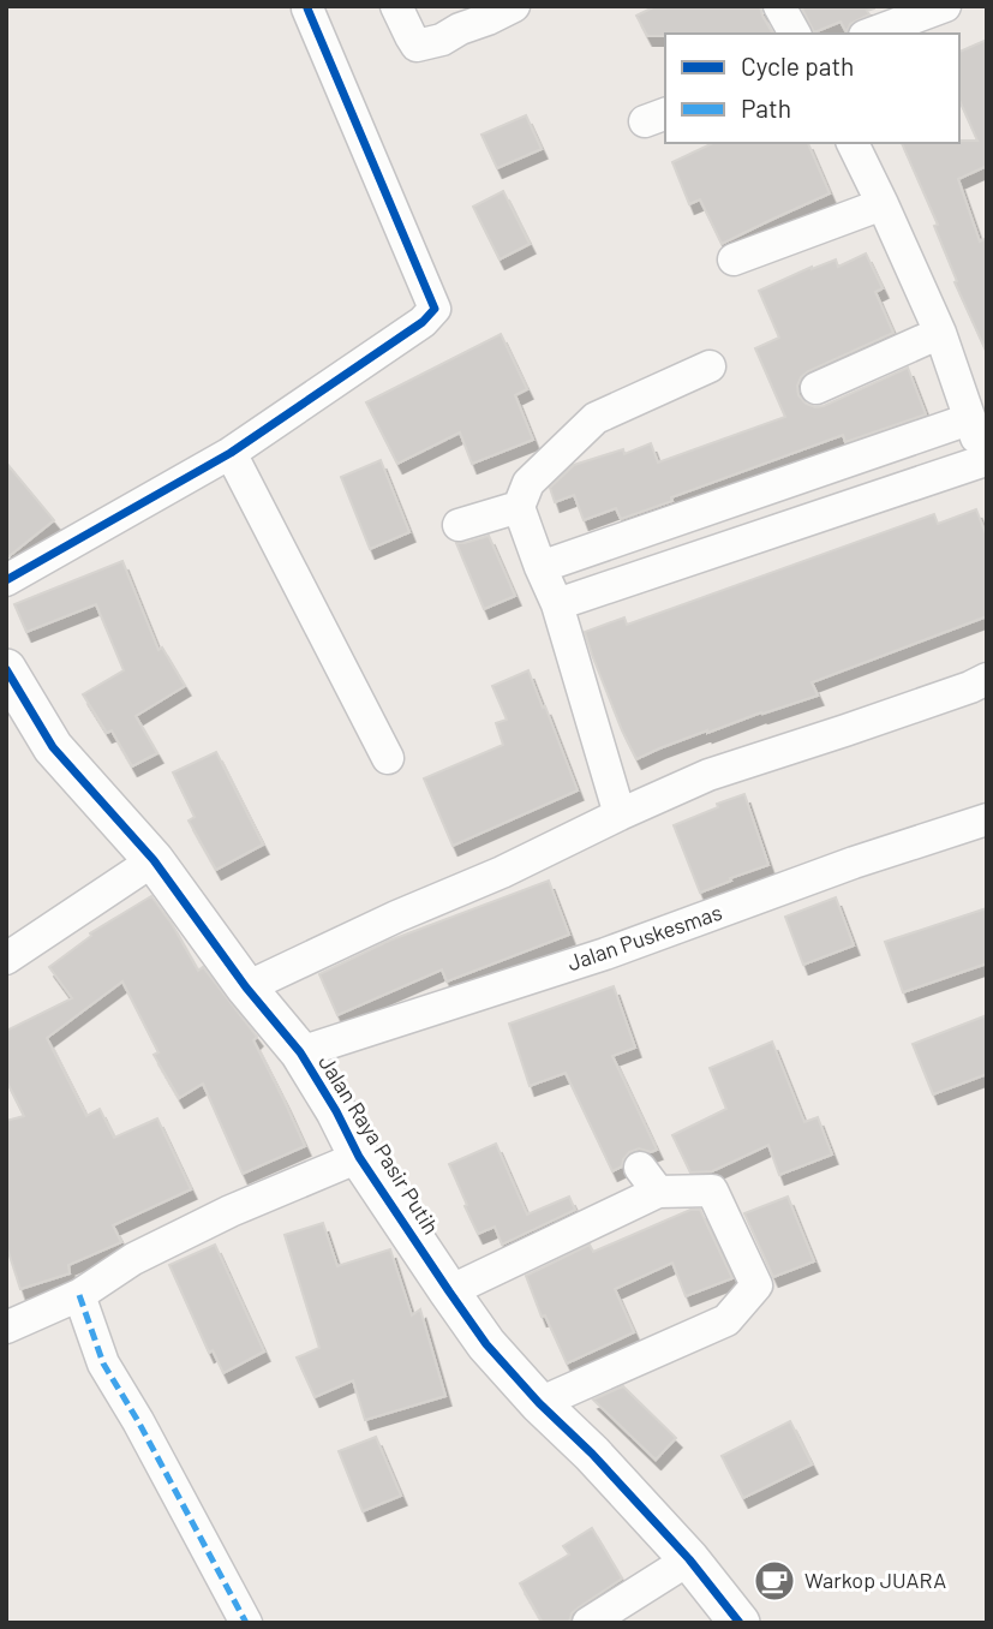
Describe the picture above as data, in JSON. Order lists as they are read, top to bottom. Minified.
{"streets":{"street":["Jalan Puskesmas","Jalan Raya Pasir Putih"]},"crossings":[["Jalan Puskesmas","Jalan Raya Pasir Putih"]],"places":{"cafe":["Warkop JUARA"]},"legend":["Cycle path","Path"]}
